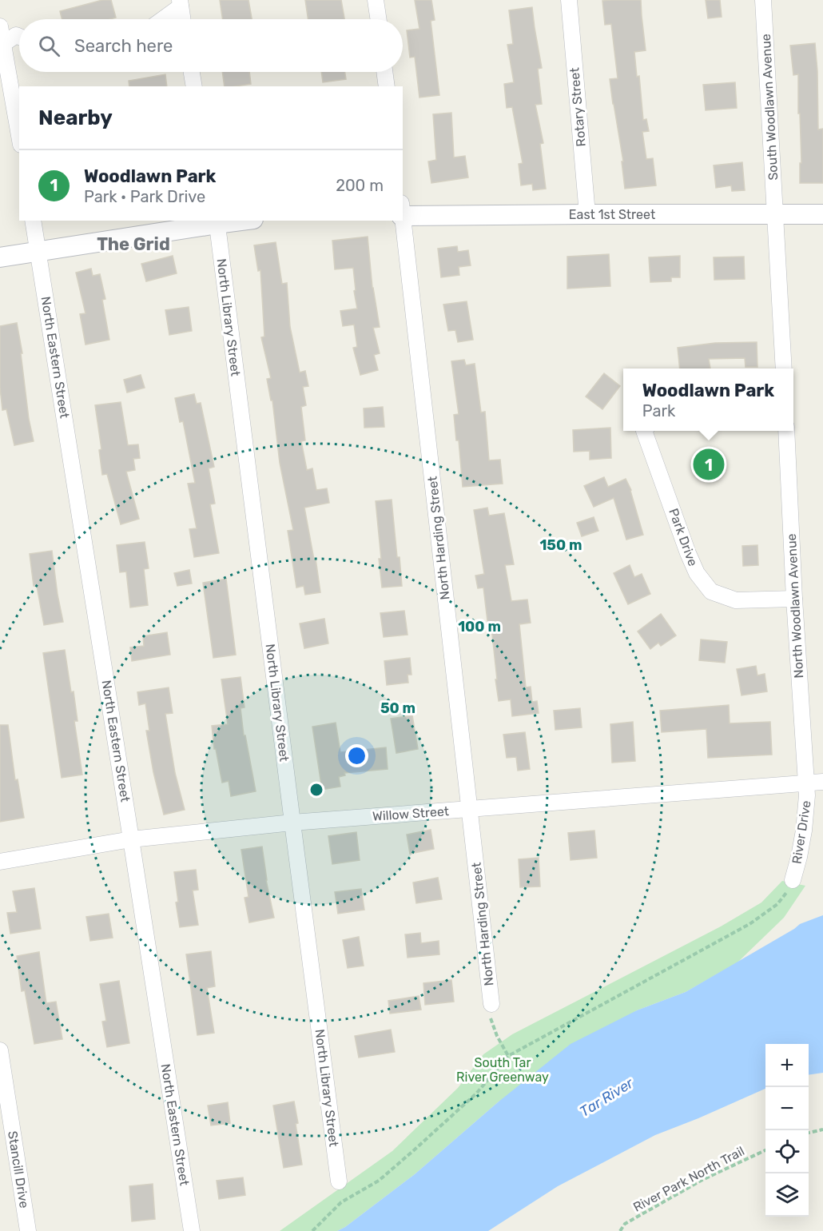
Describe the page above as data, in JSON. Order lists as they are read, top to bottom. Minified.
{"streets":{"street":["Rotary Street","South Woodlawn Avenue","East 1st Street","North Library Street","North Eastern Street","Park Drive","North Harding Street","North Woodlawn Avenue","Willow Street","River Drive","Stancill Drive"],"path":["River Park North Trail"]},"crossings":[["Rotary Street","East 1st Street"],["South Woodlawn Avenue","East 1st Street"],["North Library Street","Willow Street"],["North Eastern Street","Willow Street"],["Park Drive","North Woodlawn Avenue"],["North Harding Street","Willow Street"],["North Woodlawn Avenue","Willow Street"],["North Woodlawn Avenue","River Drive"],["Willow Street","River Drive"]],"districts":["The Grid"],"water":["Tar River"],"parks":["South Tar River Greenway"],"page":{"search":"Search here","heading":"Nearby","list":[{"mark":"1","name":"Woodlawn Park","note":"Park · Park Drive","value":"200 m"}],"popup":["Woodlawn Park","Park"],"pins":"1","map_buttons":["+","−"]},"rings":["150 m","100 m","50 m"]}
